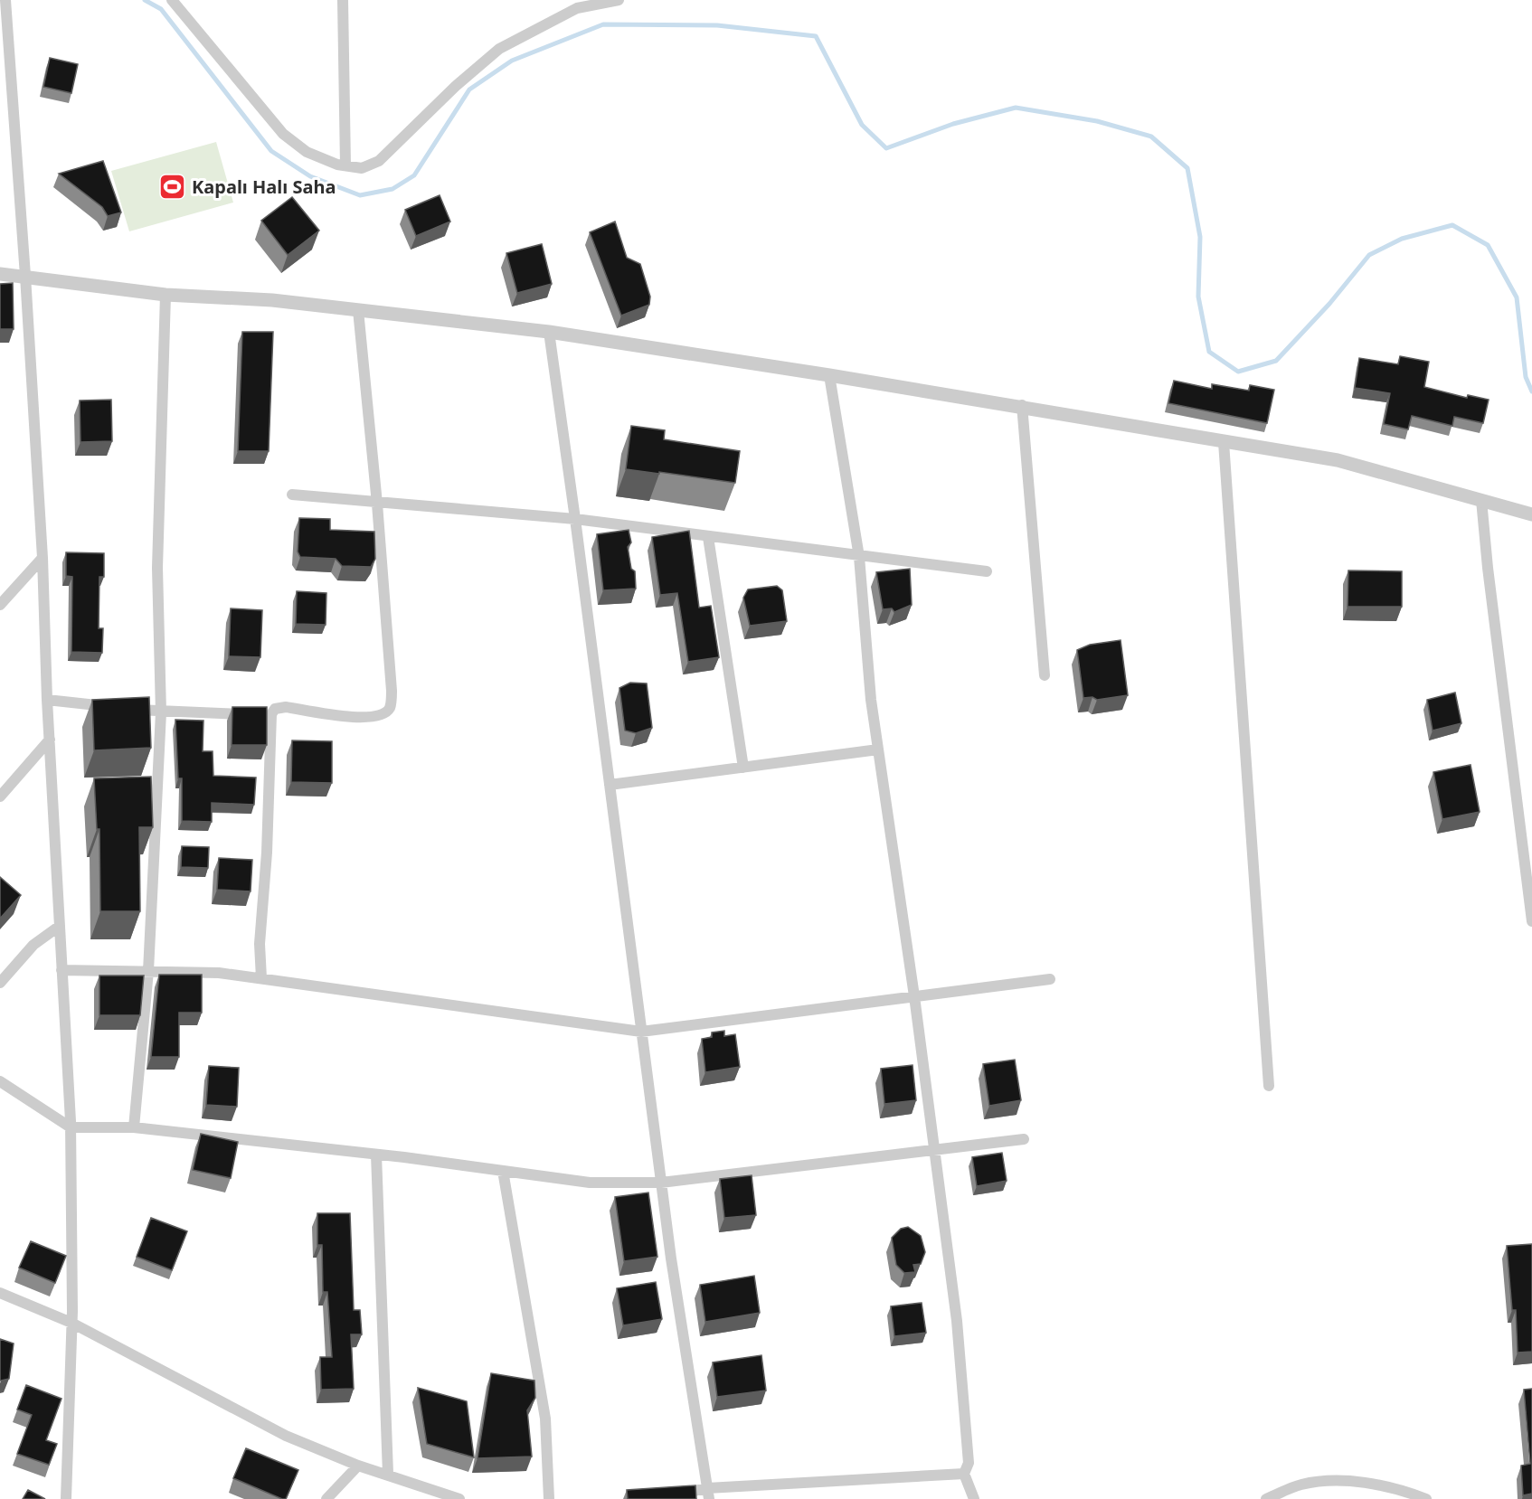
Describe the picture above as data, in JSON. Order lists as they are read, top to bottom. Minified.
{"places":{"sports":["Kapalı Halı Saha"]}}
